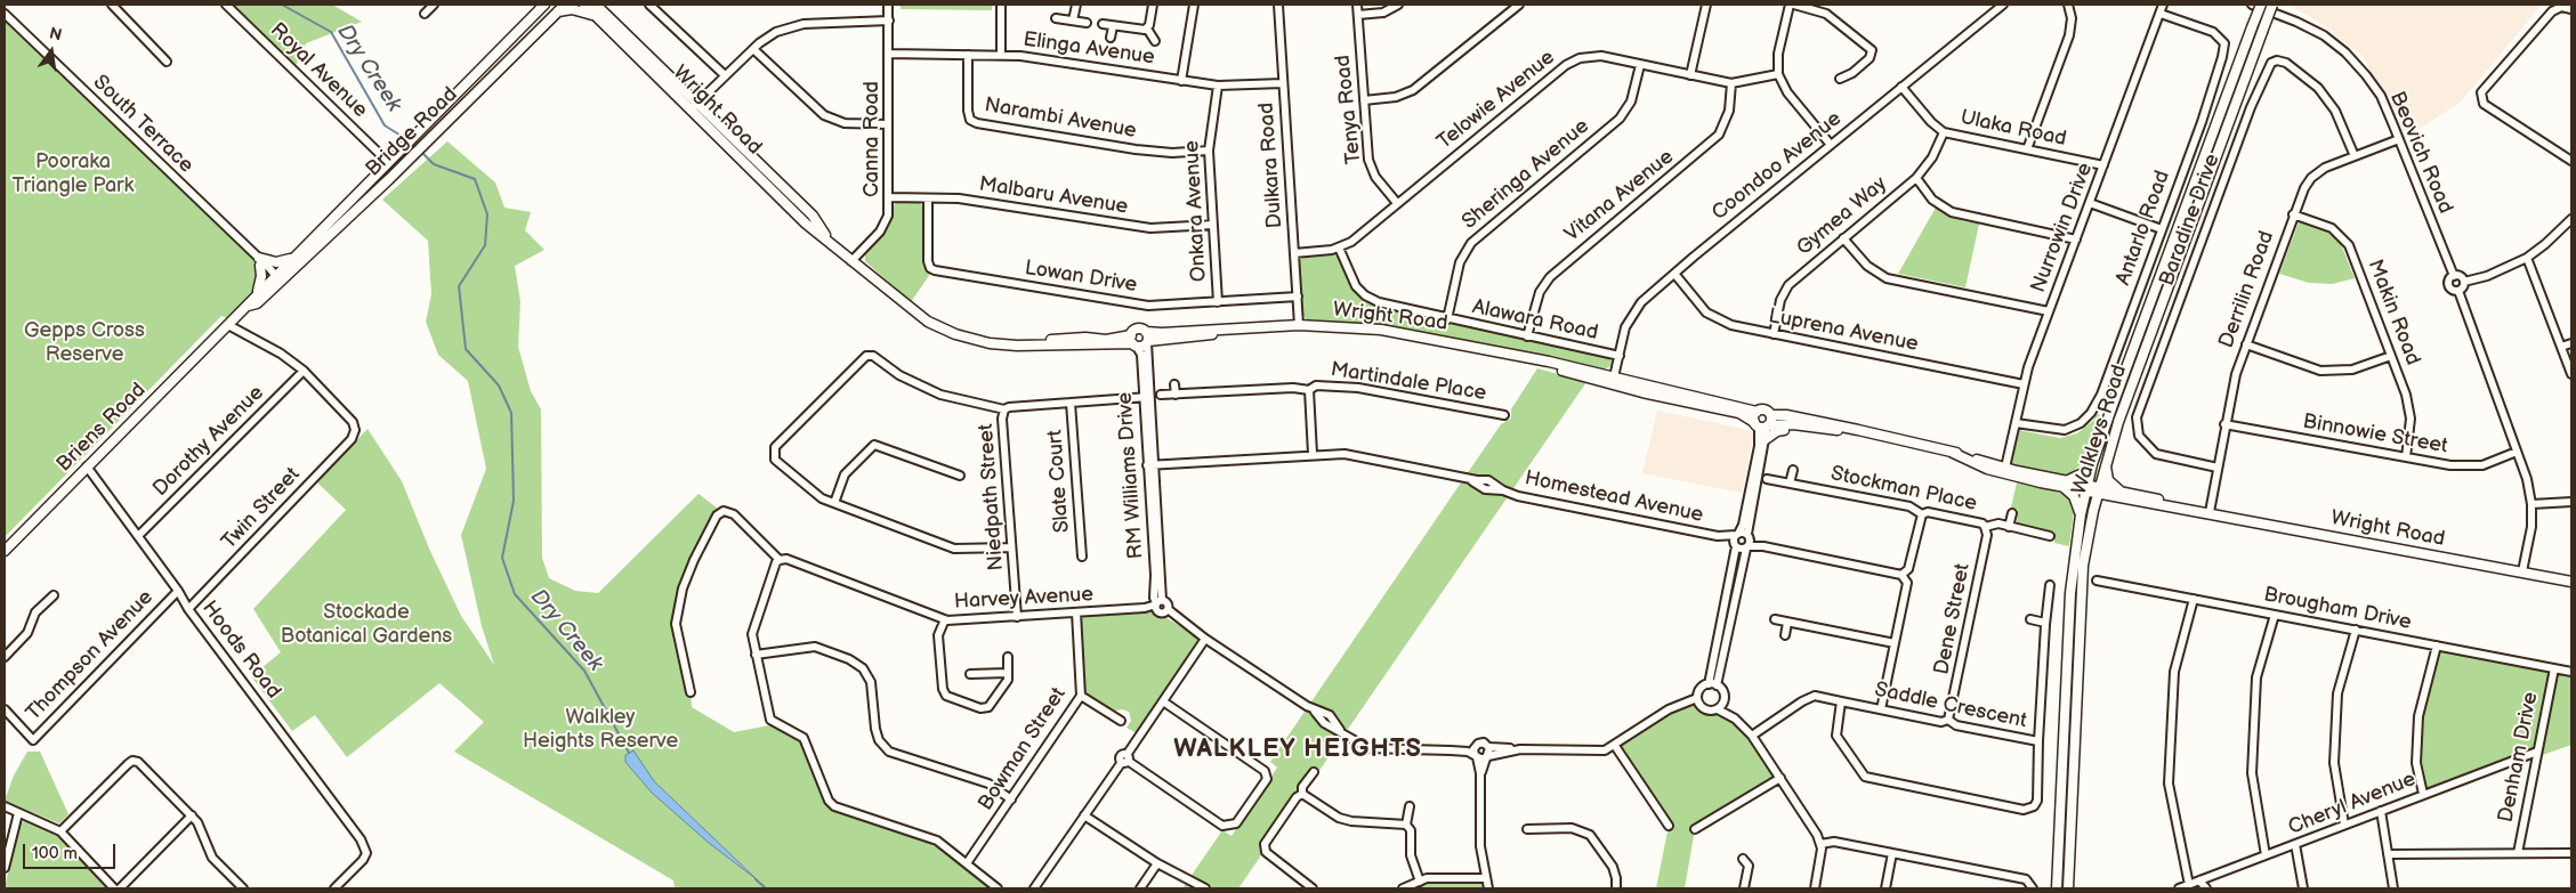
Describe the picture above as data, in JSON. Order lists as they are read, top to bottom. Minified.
{"streets":{"main road":["Wright Road","Bridge Road","Briens Road","Walkleys Road"],"street":["Elinga Avenue","Royal Avenue","Telowie Avenue","Tenya Road","Narambi Avenue","South Terrace","Ulaka Road","Canna Road","Beovich Road","Dulkara Road","Coondoo Avenue","Sheringa Avenue","Malbaru Avenue","Vitana Avenue","Onkara Avenue","Gymea Way","Baradine Drive","Nurrowin Drive","Antarlo Road","Lowan Drive","Derrilin Road","Makin Road","Alawara Road","Luprena Avenue","Martindale Place","Binnowie Street","Dorothy Avenue","RM Williams Drive","Slate Court","Stockman Place","Niedpath Street","Homestead Avenue","Twin Street","Harvey Avenue","Brougham Drive","Dene Street","Hoods Road","Thompson Avenue","Saddle Crescent","Bowman Street","Denham Drive","Cheryl Avenue"]},"crossings":[["Elinga Avenue","Narambi Avenue"],["Elinga Avenue","Canna Road"],["Elinga Avenue","Dulkara Road"],["Elinga Avenue","Onkara Avenue"],["Royal Avenue","Bridge Road"],["Telowie Avenue","Tenya Road"],["Telowie Avenue","Dulkara Road"],["Telowie Avenue","Sheringa Avenue"],["Telowie Avenue","Vitana Avenue"],["Telowie Avenue","Alawara Road"],["Wright Road","Canna Road"],["Wright Road","Dulkara Road"],["Wright Road","Coondoo Avenue"],["Wright Road","Nurrowin Drive"],["Wright Road","Derrilin Road"],["Wright Road","Walkleys Road"],["Wright Road","RM Williams Drive"],["Narambi Avenue","Onkara Avenue"],["South Terrace","Bridge Road"],["South Terrace","Briens Road"],["Ulaka Road","Coondoo Avenue"],["Ulaka Road","Gymea Way"],["Ulaka Road","Nurrowin Drive"],["Bridge Road","Briens Road"],["Canna Road","Malbaru Avenue"],["Beovich Road","Derrilin Road"],["Dulkara Road","Lowan Drive"],["Coondoo Avenue","Alawara Road"],["Coondoo Avenue","Luprena Avenue"],["Sheringa Avenue","Alawara Road"],["Malbaru Avenue","Onkara Avenue"],["Malbaru Avenue","Lowan Drive"],["Vitana Avenue","Alawara Road"],["Onkara Avenue","Lowan Drive"],["Gymea Way","Luprena Avenue"],["Baradine Drive","Derrilin Road"],["Nurrowin Drive","Antarlo Road"],["Nurrowin Drive","Luprena Avenue"],["Derrilin Road","Makin Road"],["Derrilin Road","Binnowie Street"],["Makin Road","Binnowie Street"],["Martindale Place","Homestead Avenue"],["Briens Road","Hoods Road"],["Dorothy Avenue","Twin Street"],["Dorothy Avenue","Hoods Road"],["RM Williams Drive","Homestead Avenue"],["RM Williams Drive","Harvey Avenue"],["Stockman Place","Dene Street"],["Niedpath Street","Harvey Avenue"],["Twin Street","Hoods Road"],["Harvey Avenue","Bowman Street"],["Brougham Drive","Denham Drive"],["Dene Street","Saddle Crescent"],["Hoods Road","Thompson Avenue"],["Denham Drive","Cheryl Avenue"]],"districts":["WALKLEY HEIGHTS"],"water":["Dry Creek"],"parks":["Pooraka Triangle Park","Gepps Cross Reserve","Stockade Botanical Gardens","Walkley Heights Reserve"],"scale_bar":"100 m","north":"top"}
